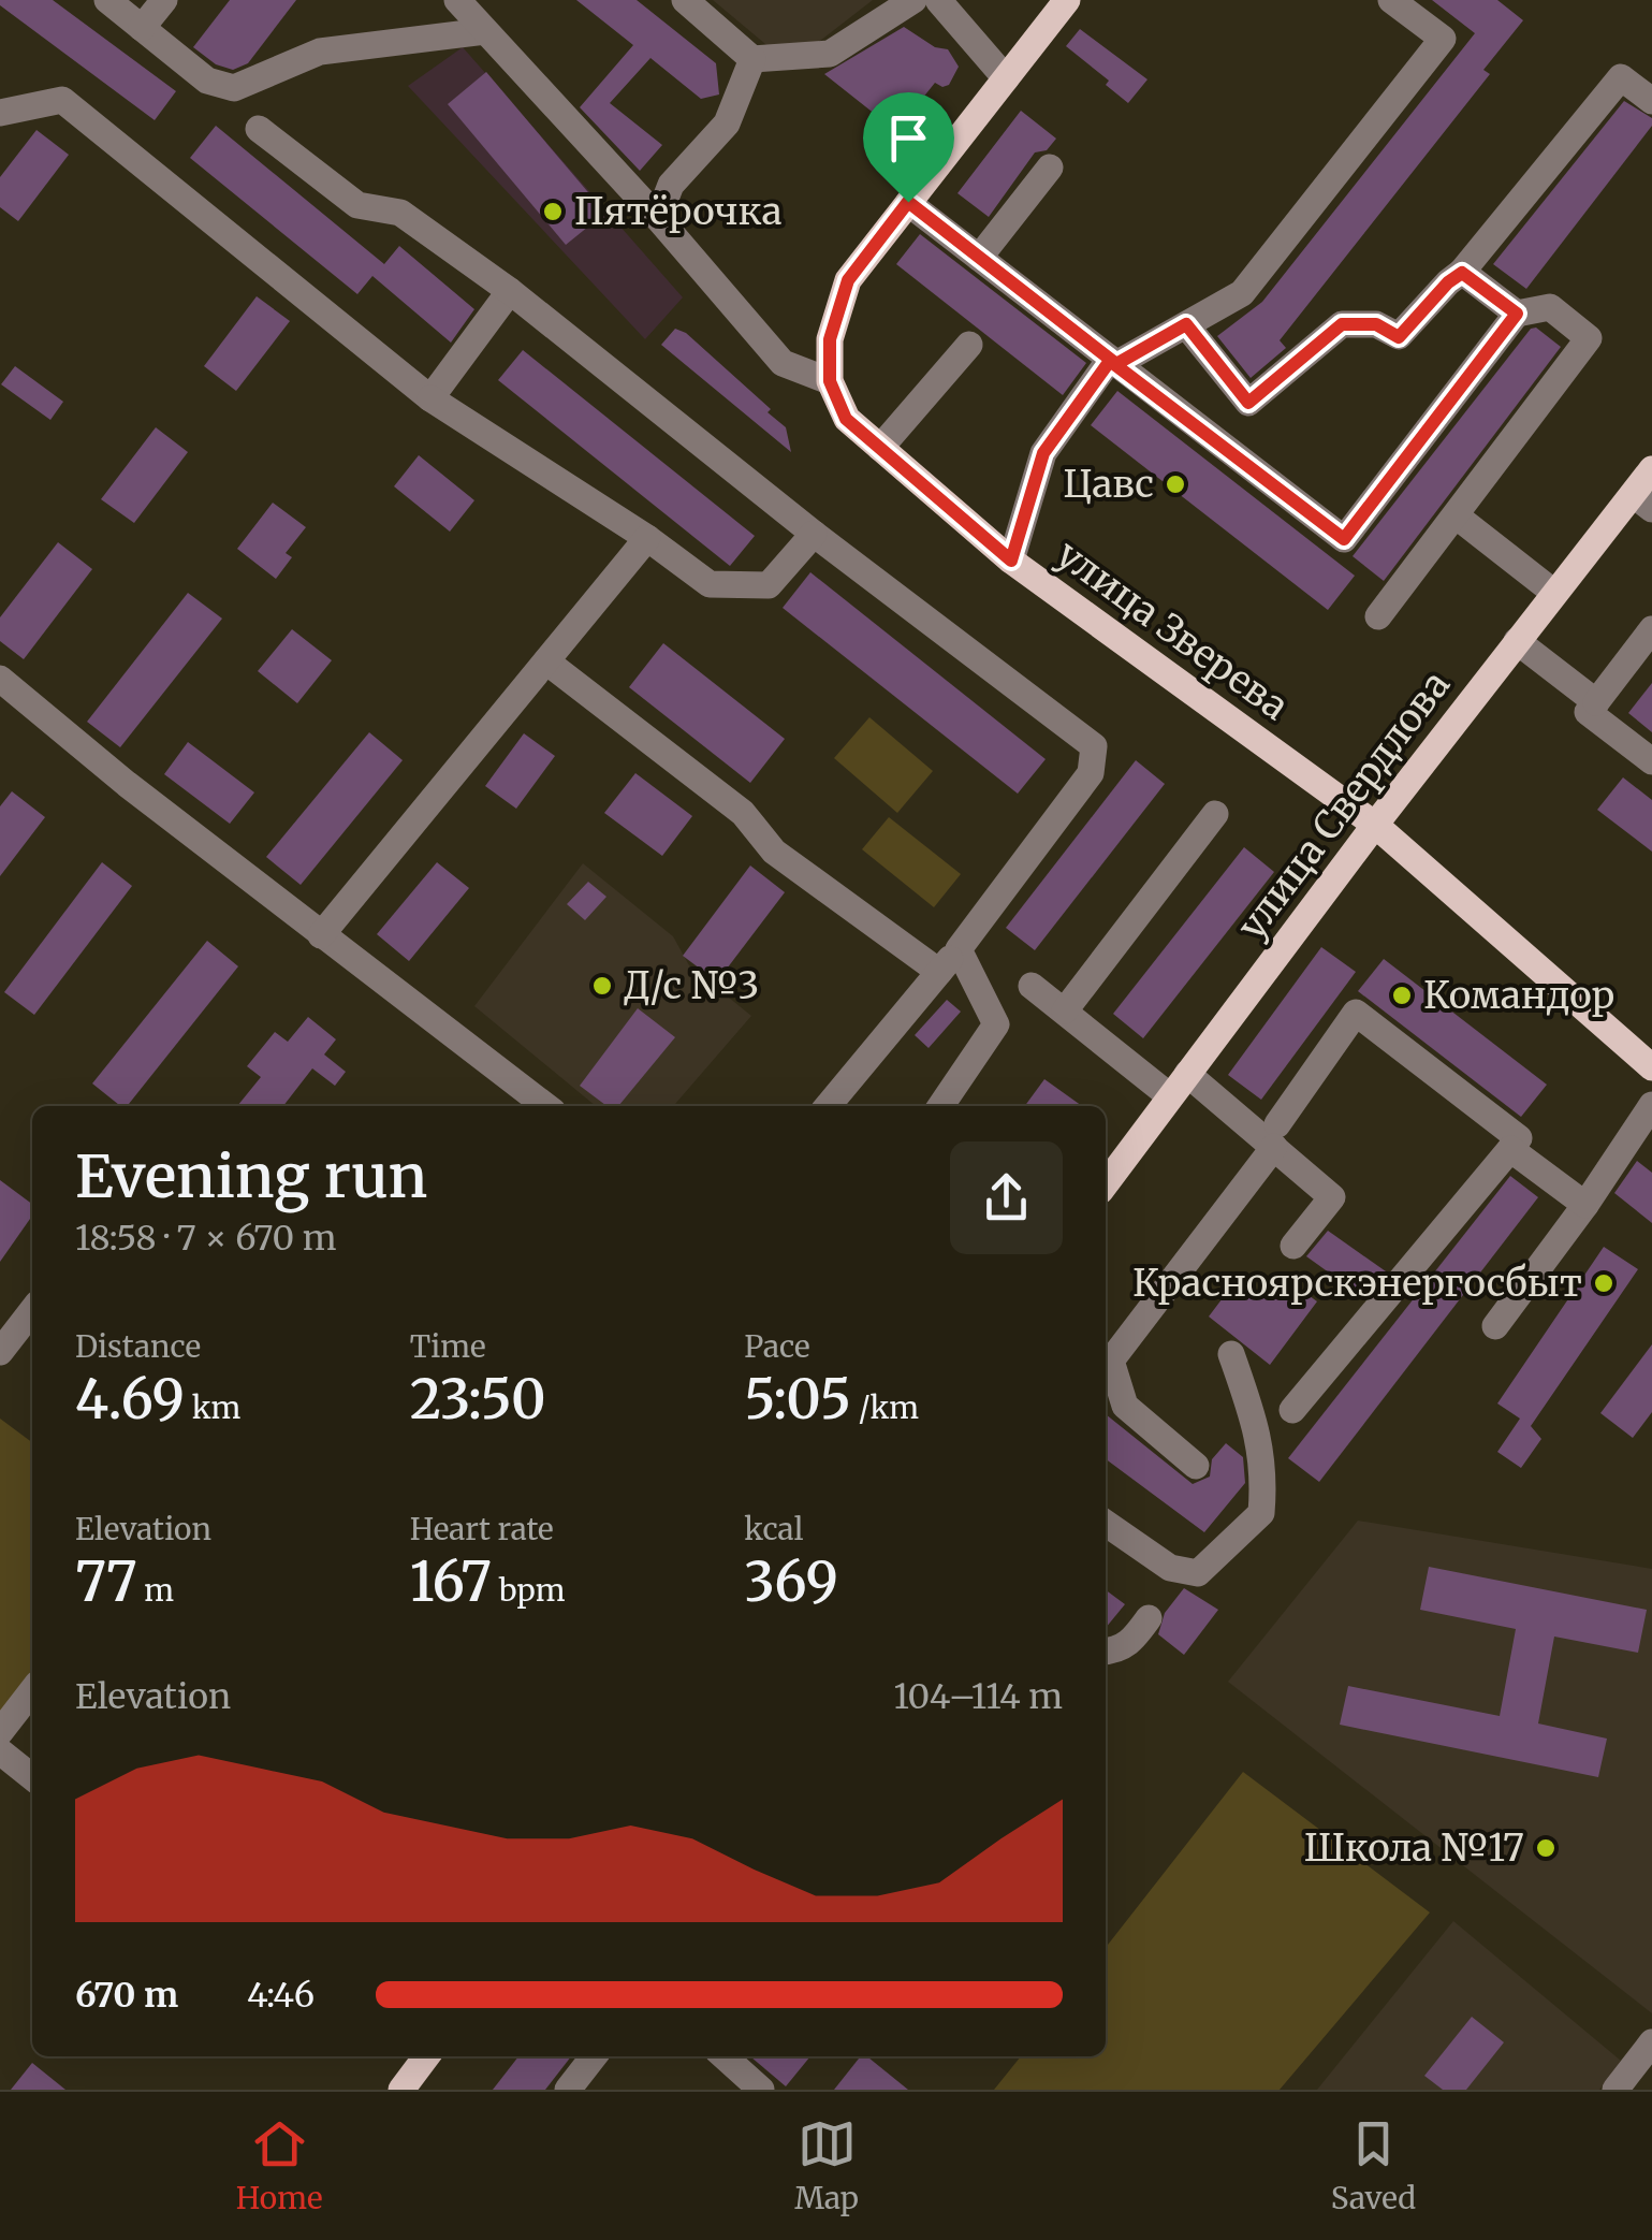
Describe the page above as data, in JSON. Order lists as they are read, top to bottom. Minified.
{"streets":{"main road":["улица Зверева","улица Свердлова"]},"crossings":[["улица Зверева","улица Свердлова"]],"places":["Пятёрочка","Цавс","Д/с №3","Командор","Красноярскэнергосбыт","Школа №17"],"page":{"heading":["Evening run","18:58 · 7 × 670 m"],"stats":[["Distance","4.69 km"],["Time","23:50"],["Pace","5:05 /km"],["Elevation","77 m"],["Heart rate","167 bpm"],["kcal","369"]],"chart":["Elevation","104–114 m"],"list":[{"name":"670 m","note":"4:46"}],"tabs":["Home","Map","Saved"]}}
